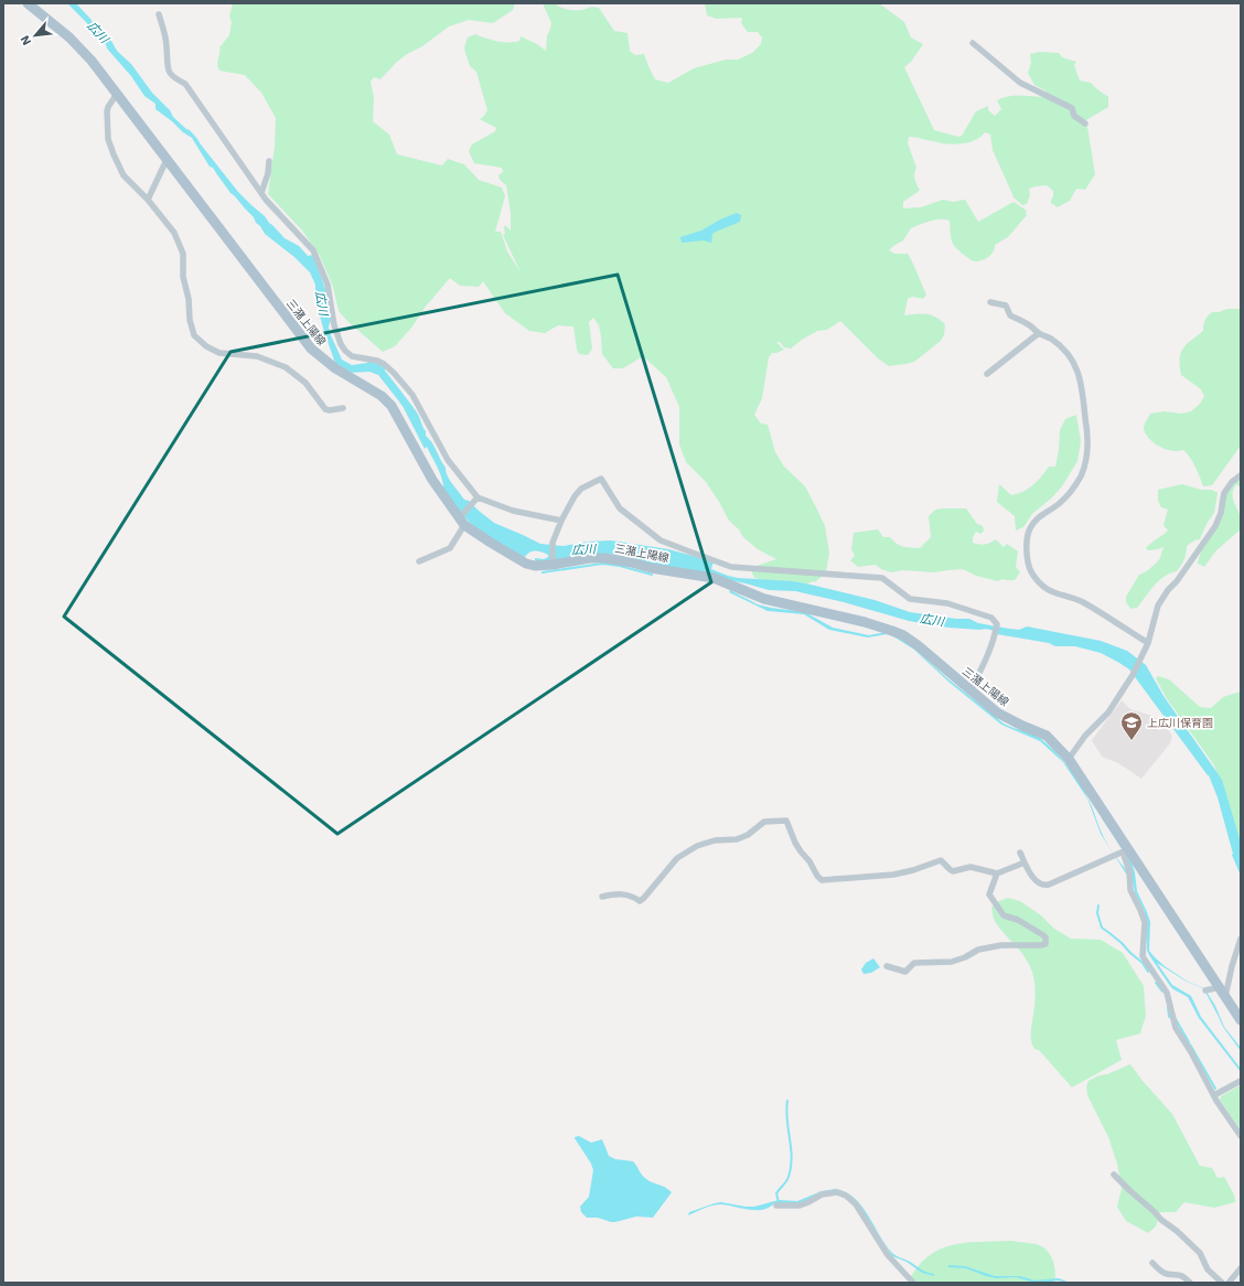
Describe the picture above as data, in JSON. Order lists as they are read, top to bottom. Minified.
{"streets":{"main road":["三潴上陽線"]},"water":["広川"],"places":{"school or university":["上広川保育園"]},"north":"bottom left"}
